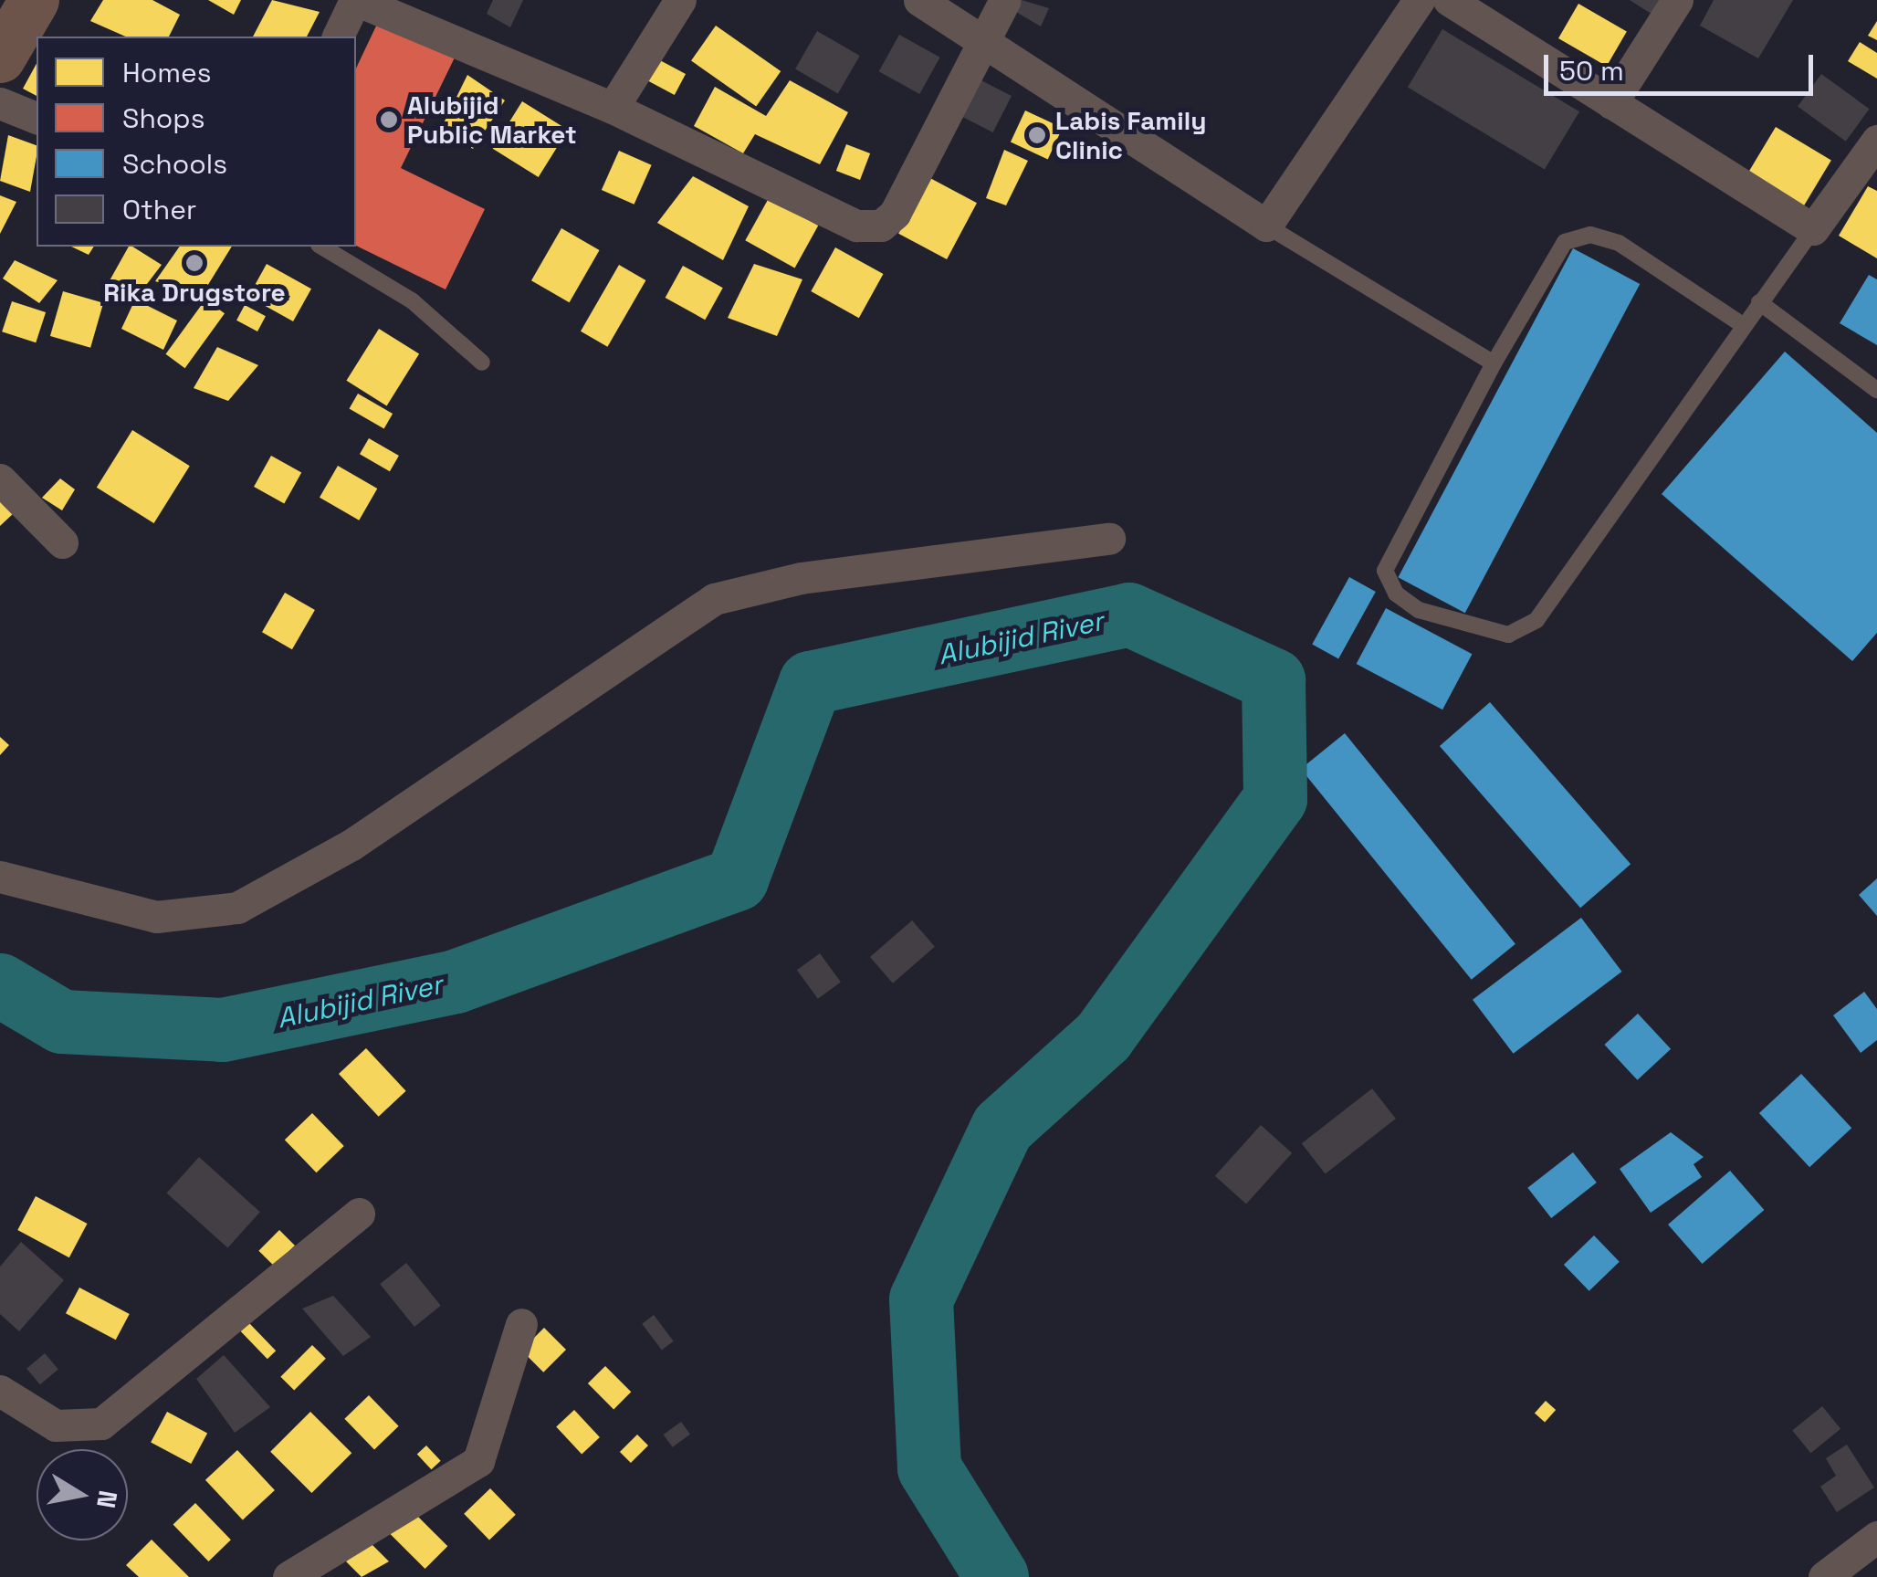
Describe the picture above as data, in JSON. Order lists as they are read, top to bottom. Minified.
{"water":["Alubijid River"],"places":["Alubijid Public Market","Labis Family Clinic","Rika Drugstore"],"legend":["Homes","Shops","Schools","Other"],"scale_bar":"50 m","north":"right"}
